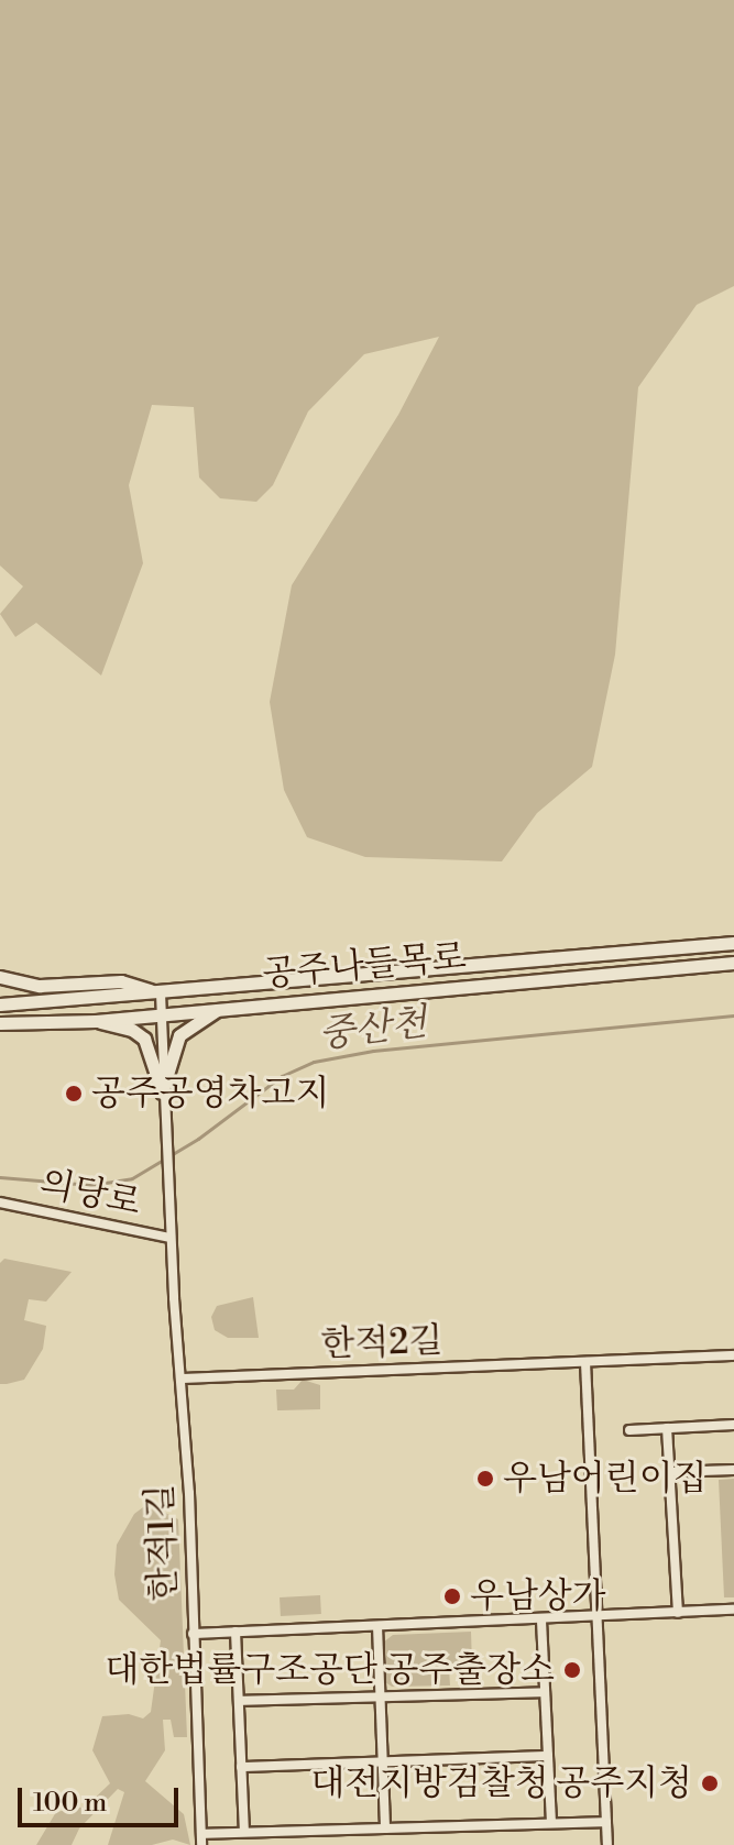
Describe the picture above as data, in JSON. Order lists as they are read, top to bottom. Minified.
{"streets":{"main road":["공주나들목로"],"street":["의당로","한적2길","한적1길"]},"crossings":[["공주나들목로","한적1길"],["의당로","한적1길"],["한적2길","한적1길"]],"water":["중산천"],"places":["공주공영차고지","우남어린이집","우남상가","대한법률구조공단 공주출장소","대전지방검찰청 공주지청"],"scale_bar":"100 m"}
